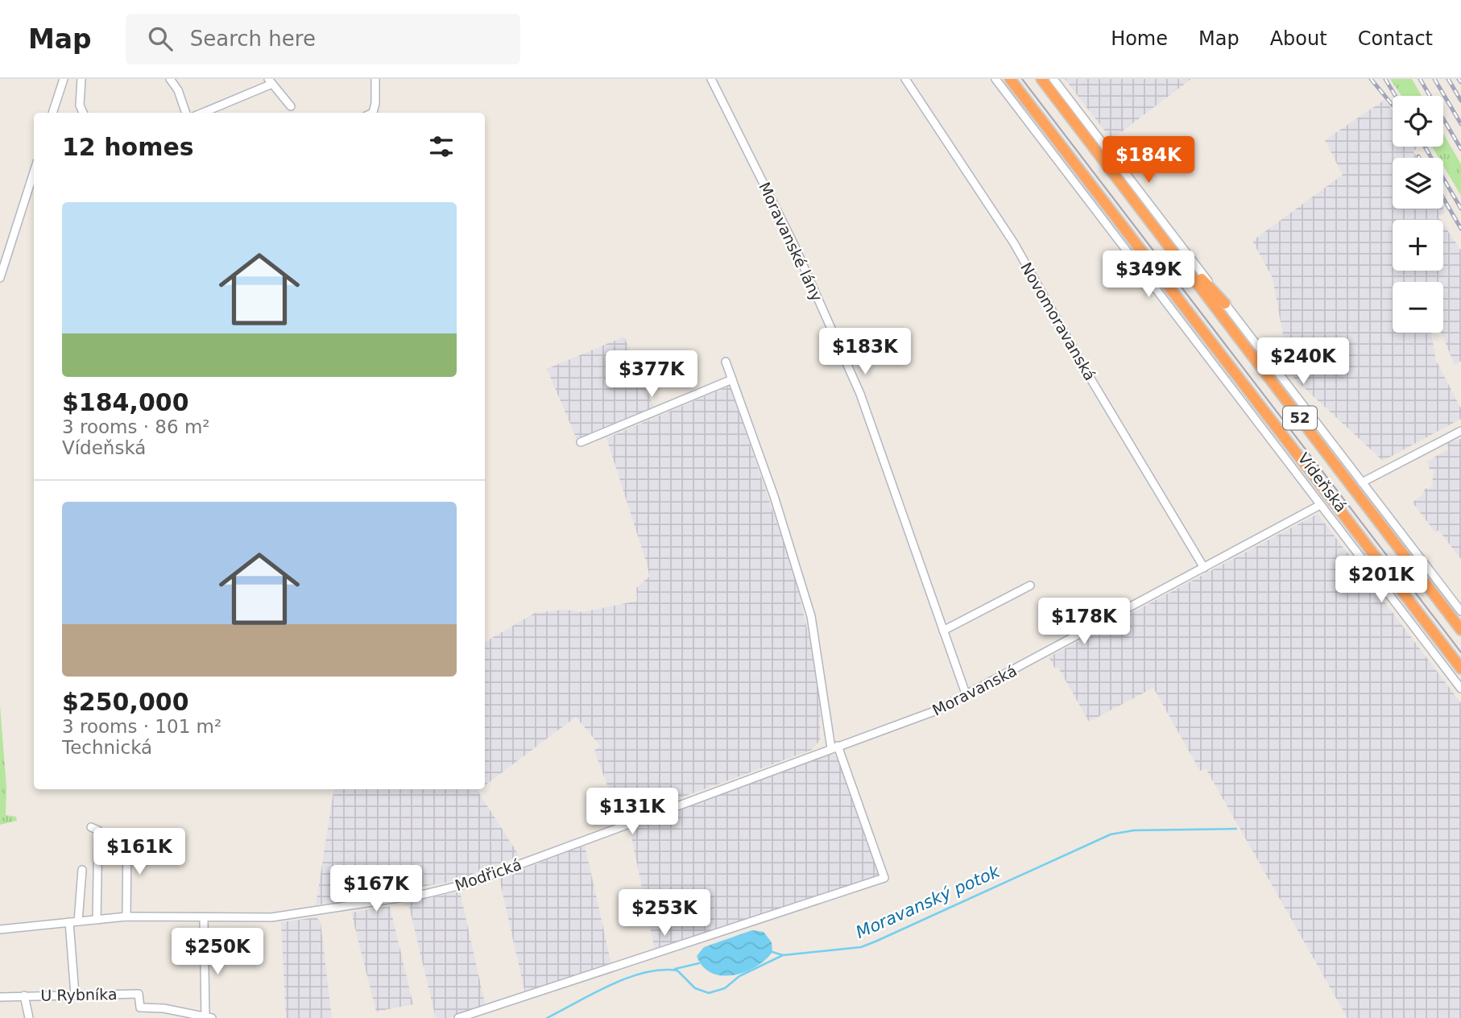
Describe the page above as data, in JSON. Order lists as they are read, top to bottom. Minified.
{"streets":{"highway":["52","Vídeňská"],"street":["Moravanské lány","Novomoravanská","Moravanská","Modřická","U Rybníka"]},"crossings":[["Moravanské lány","Moravanská"],["Novomoravanská","Moravanská"],["Vídeňská","Moravanská"],["Moravanská","Modřická"]],"water":["Moravanský potok"],"page":{"header":"Map","search":"Search here","nav":["Home","Map","About","Contact"],"map_buttons":["+","−"],"heading":"12 homes","price":["$184K","$349K","$183K","$240K","$377K","$201K","$178K","$131K","$161K","$167K","$253K","$250K"],"list":[{"name":"$184,000","note":"3 rooms · 86 m² · Vídeňská"},{"name":"$250,000","note":"3 rooms · 101 m² · Technická"}]}}
